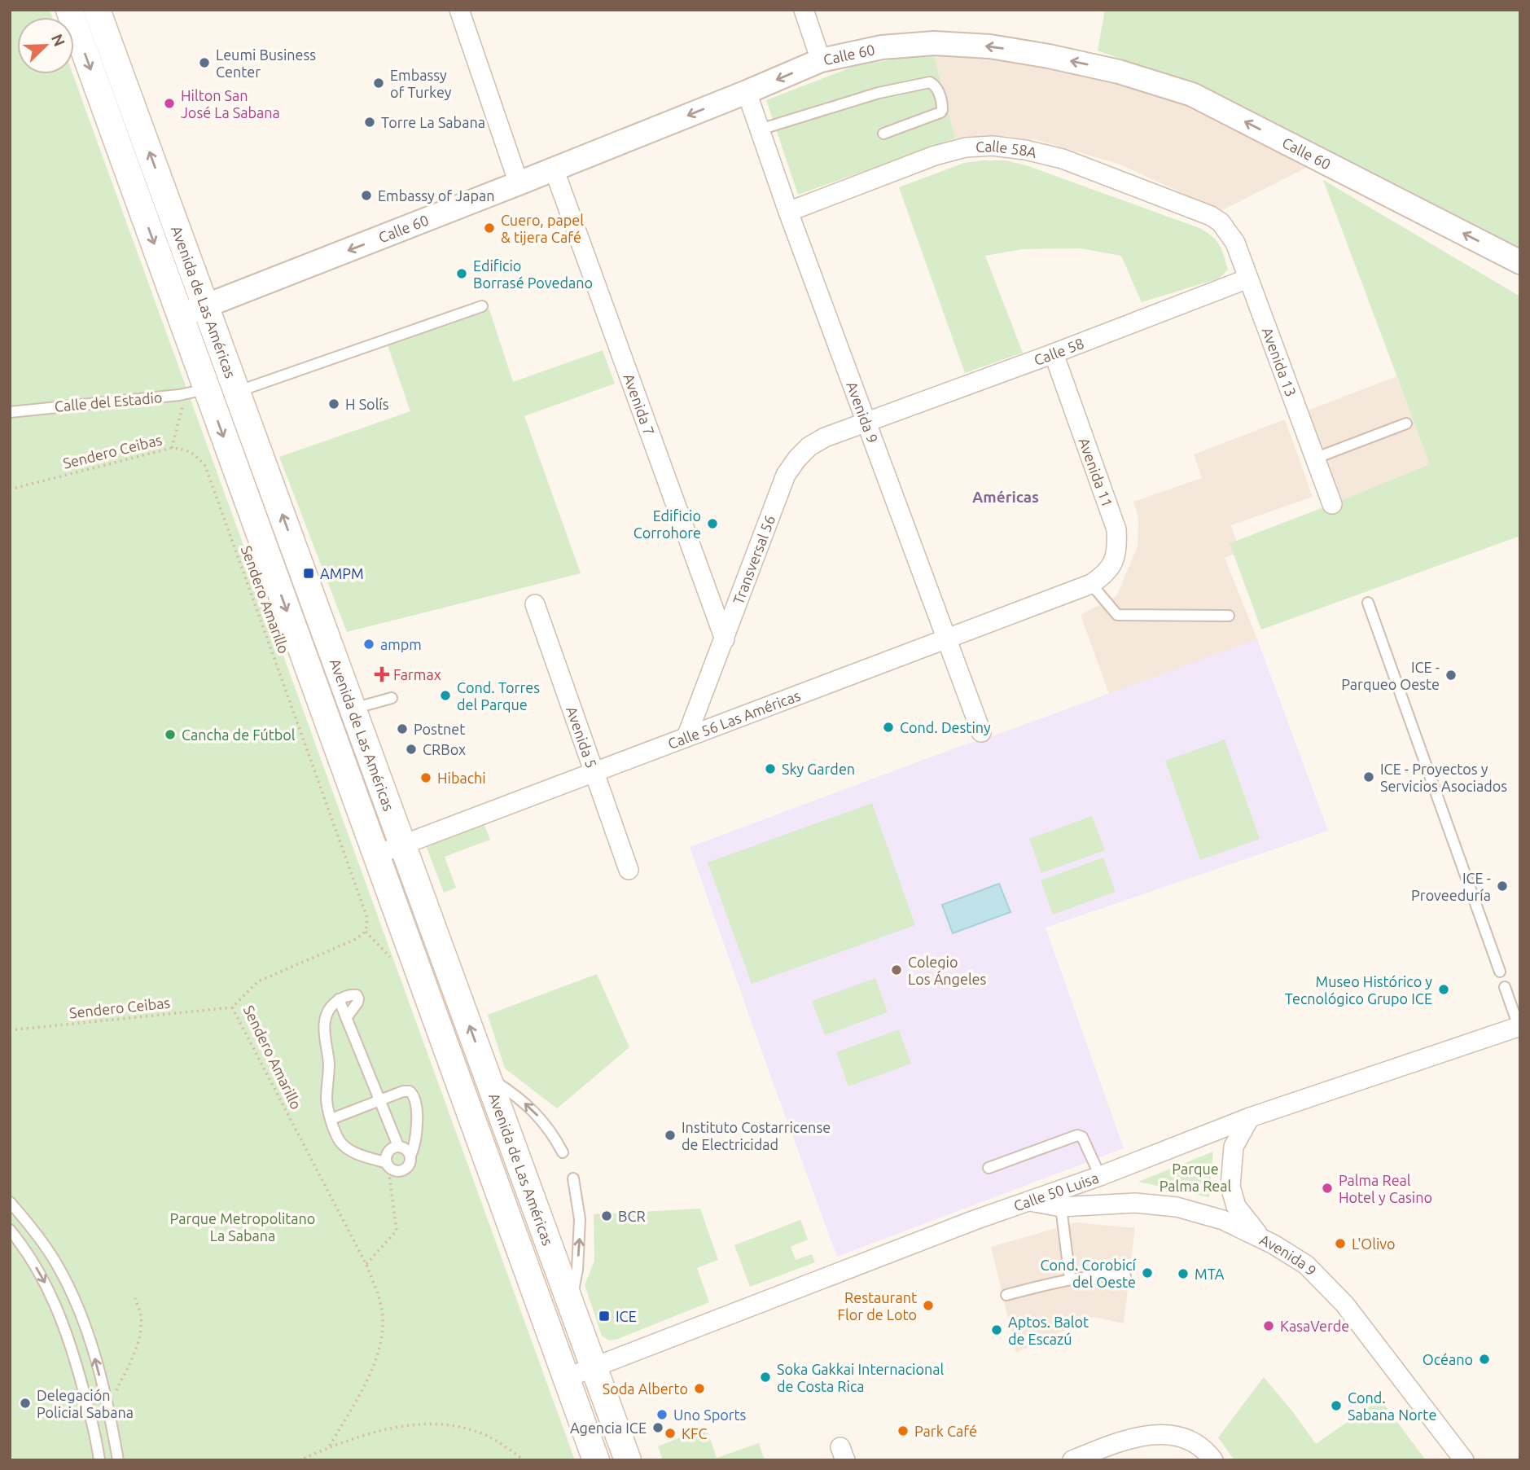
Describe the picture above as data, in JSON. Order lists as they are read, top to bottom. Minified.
{"streets":{"main road":["Avenida de Las Américas"],"street":["Calle 60","Calle 58A","Calle 58","Avenida 13","Avenida 7","Avenida 9","Avenida 11","Transversal 56","Calle 56 Las Américas","Avenida 5","Calle 50 Luisa"],"lane":["Calle del Estadio"],"path":["Sendero Ceibas","Sendero Amarillo"]},"crossings":[["Calle 60","Avenida de Las Américas"],["Calle 60","Avenida 7"],["Calle 60","Avenida 9"],["Calle 58A","Avenida 13"],["Calle 58A","Avenida 9"],["Avenida de Las Américas","Calle del Estadio"],["Avenida de Las Américas","Calle 56 Las Américas"],["Avenida de Las Américas","Calle 50 Luisa"],["Calle 58","Avenida 13"],["Calle 58","Avenida 9"],["Calle 58","Avenida 11"],["Calle 58","Transversal 56"],["Avenida 7","Transversal 56"],["Avenida 9","Transversal 56"],["Avenida 9","Calle 56 Las Américas"],["Avenida 9","Calle 50 Luisa"],["Sendero Ceibas","Sendero Amarillo"],["Avenida 11","Calle 56 Las Américas"],["Transversal 56","Calle 56 Las Américas"],["Calle 56 Las Américas","Avenida 5"]],"one_way":["Calle 60"],"districts":["Américas"],"parks":["Parque Palma Real","Parque Metropolitano La Sabana"],"places":{"other":["Leumi Business Center","Embassy of Turkey","Hilton San José La Sabana","Torre La Sabana","Embassy of Japan","Cuero, papel & tijera Café","Edificio Borrasé Povedano","H Solís","Edificio Corrohore","ampm","ICE - Parqueo Oeste","Cond. Torres del Parque","Cond. Destiny","Postnet","Cancha de Fútbol","CRBox","Sky Garden","ICE - Proyectos y Servicios Asociados","Hibachi","ICE - Proveeduría","Colegio Los Ángeles","Museo Histórico y Tecnológico Grupo ICE","Instituto Costarricense de Electricidad","Palma Real Hotel y Casino","BCR","L'Olivo","Cond. Corobicí del Oeste","MTA","Restaurant Flor de Loto","KasaVerde","Aptos. Balot de Escazú","Océano","Soka Gakkai Internacional de Costa Rica","Soda Alberto","Delegación Policial Sabana","Cond. Sabana Norte","Uno Sports","Agencia ICE","Park Café","KFC"],"transit":["AMPM","ICE"],"health":["Farmax"]},"north":"top right"}
